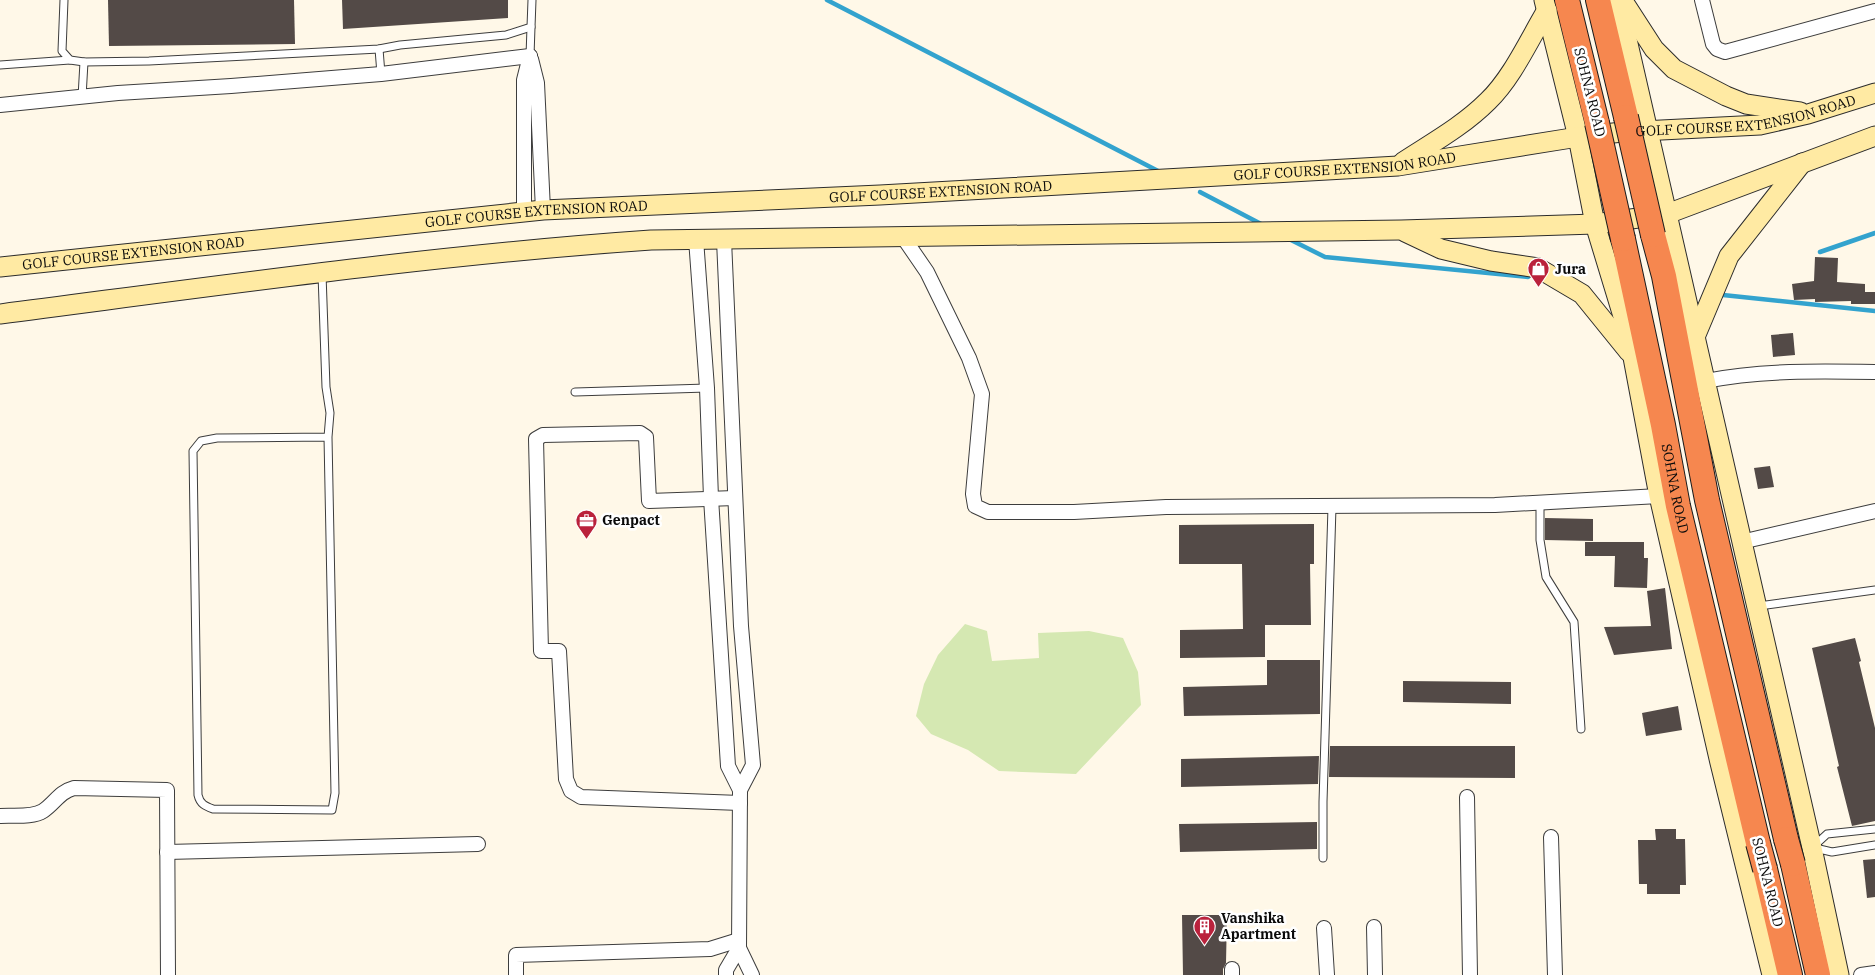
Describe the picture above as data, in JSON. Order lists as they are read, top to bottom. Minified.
{"streets":{"highway":["SOHNA ROAD"],"main road":["GOLF COURSE EXTENSION ROAD"]},"places":{"shop":["Jura"],"office":["Genpact"],"building":["Vanshika Apartment"]}}
